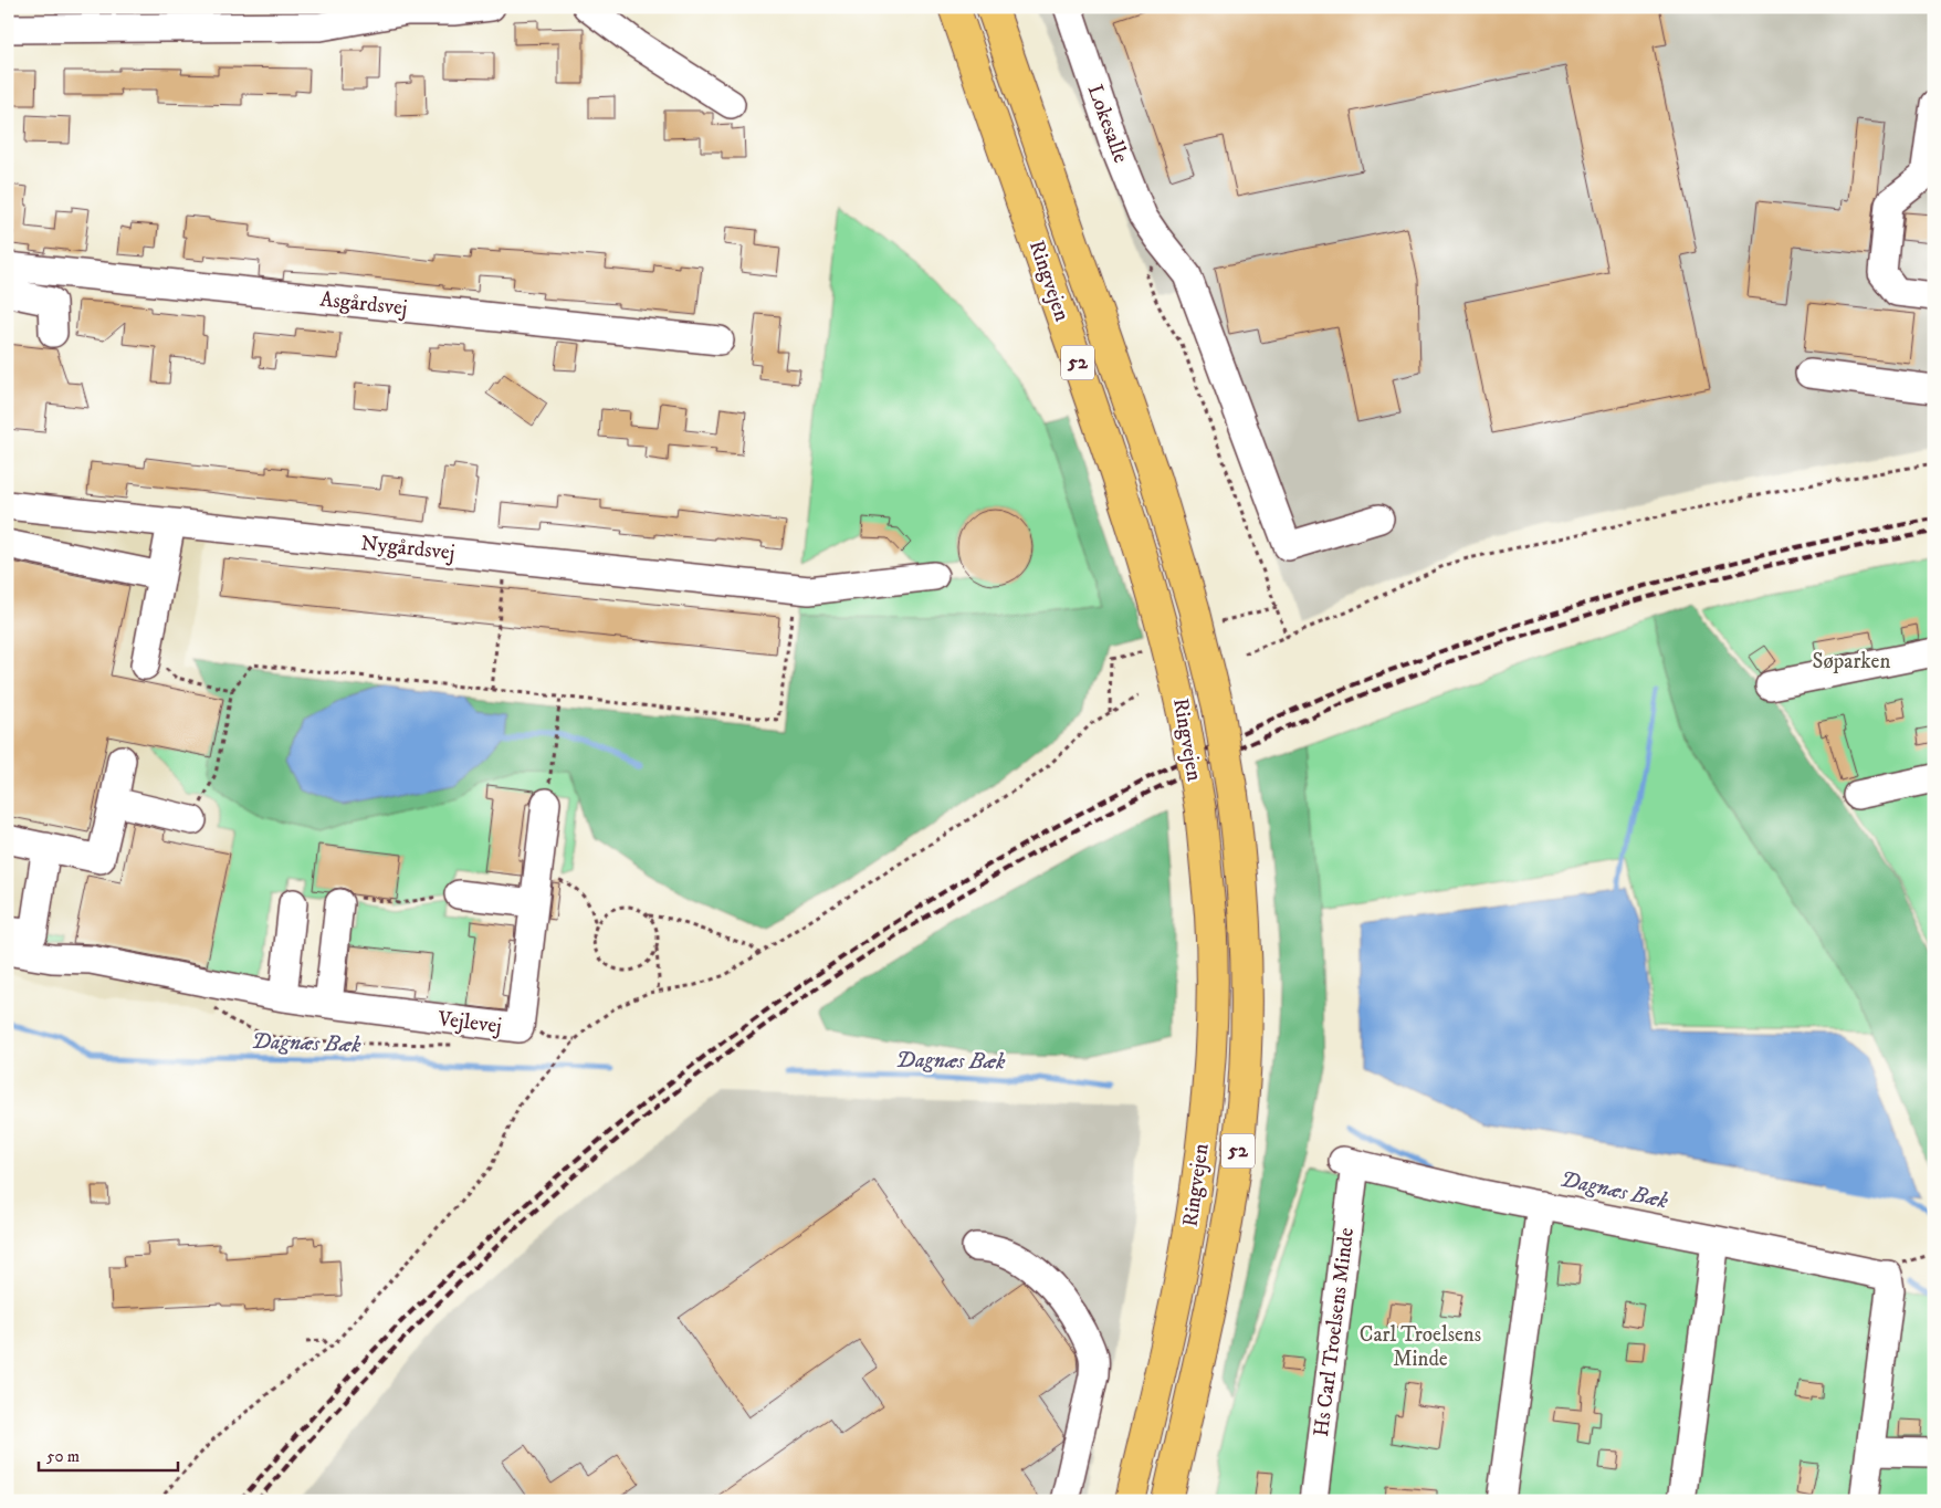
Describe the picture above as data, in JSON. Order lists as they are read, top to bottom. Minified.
{"streets":{"main road":["Ringvejen","52"],"street":["Lokesalle","Asgårdsvej","Nygårdsvej","Vejlevej","Hs Carl Troelsens Minde"]},"water":["Dagnæs Bæk"],"parks":["Søparken","Carl Troelsens Minde"],"scale_bar":"50 m"}
